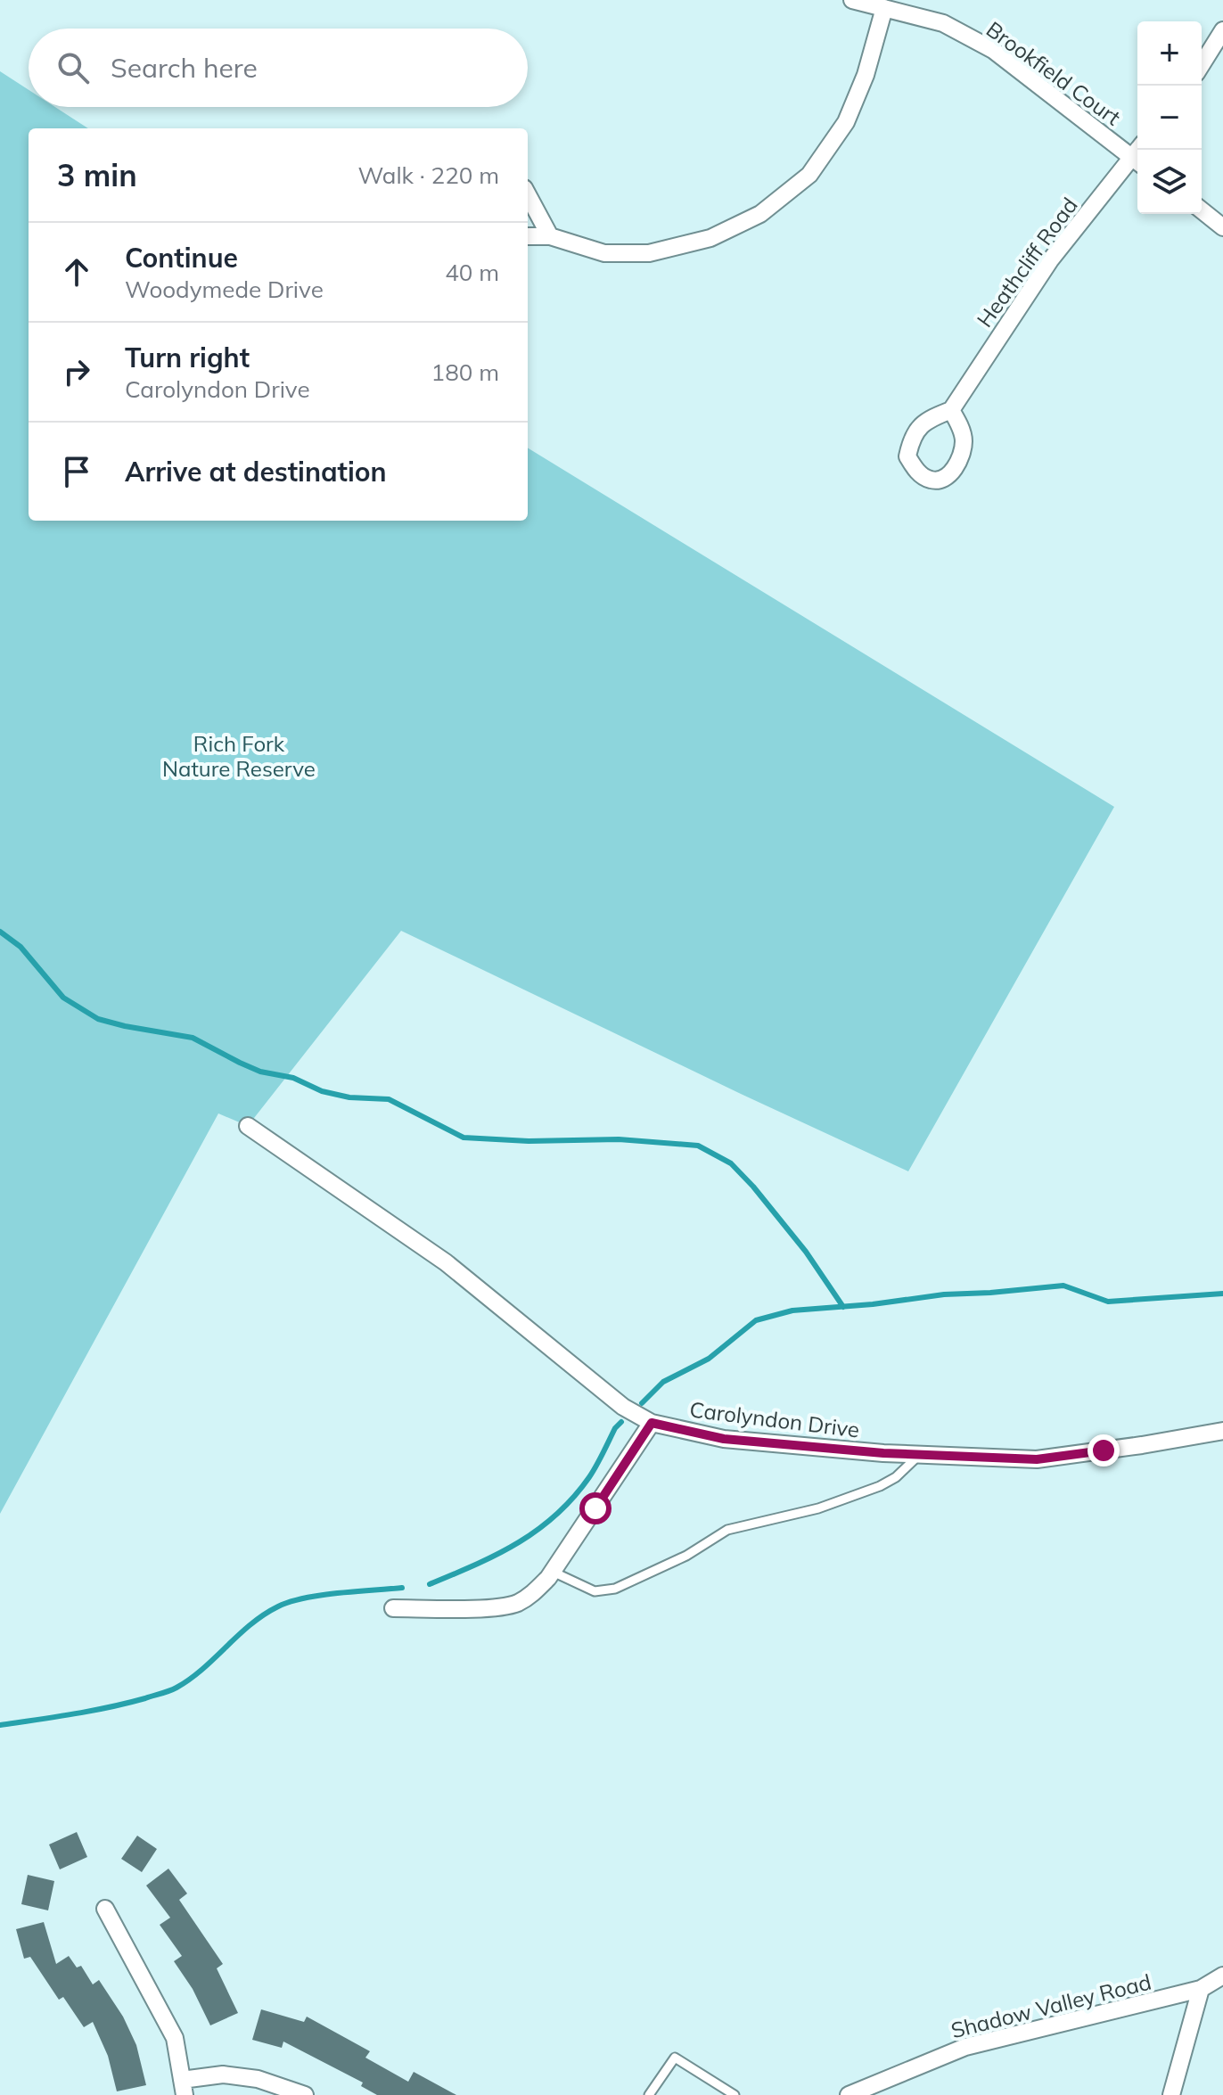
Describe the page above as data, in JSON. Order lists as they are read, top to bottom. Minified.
{"streets":{"street":["Brookfield Court","Heathcliff Road","Carolyndon Drive","Shadow Valley Road"]},"crossings":[["Brookfield Court","Heathcliff Road"]],"parks":["Rich Fork Nature Reserve"],"page":{"map_buttons":["+","−"],"search":"Search here","heading":["3 min","Walk · 220 m"],"list":[["Continue","Woodymede Drive","40 m"],["Turn right","Carolyndon Drive","180 m"],"Arrive at destination"]}}
